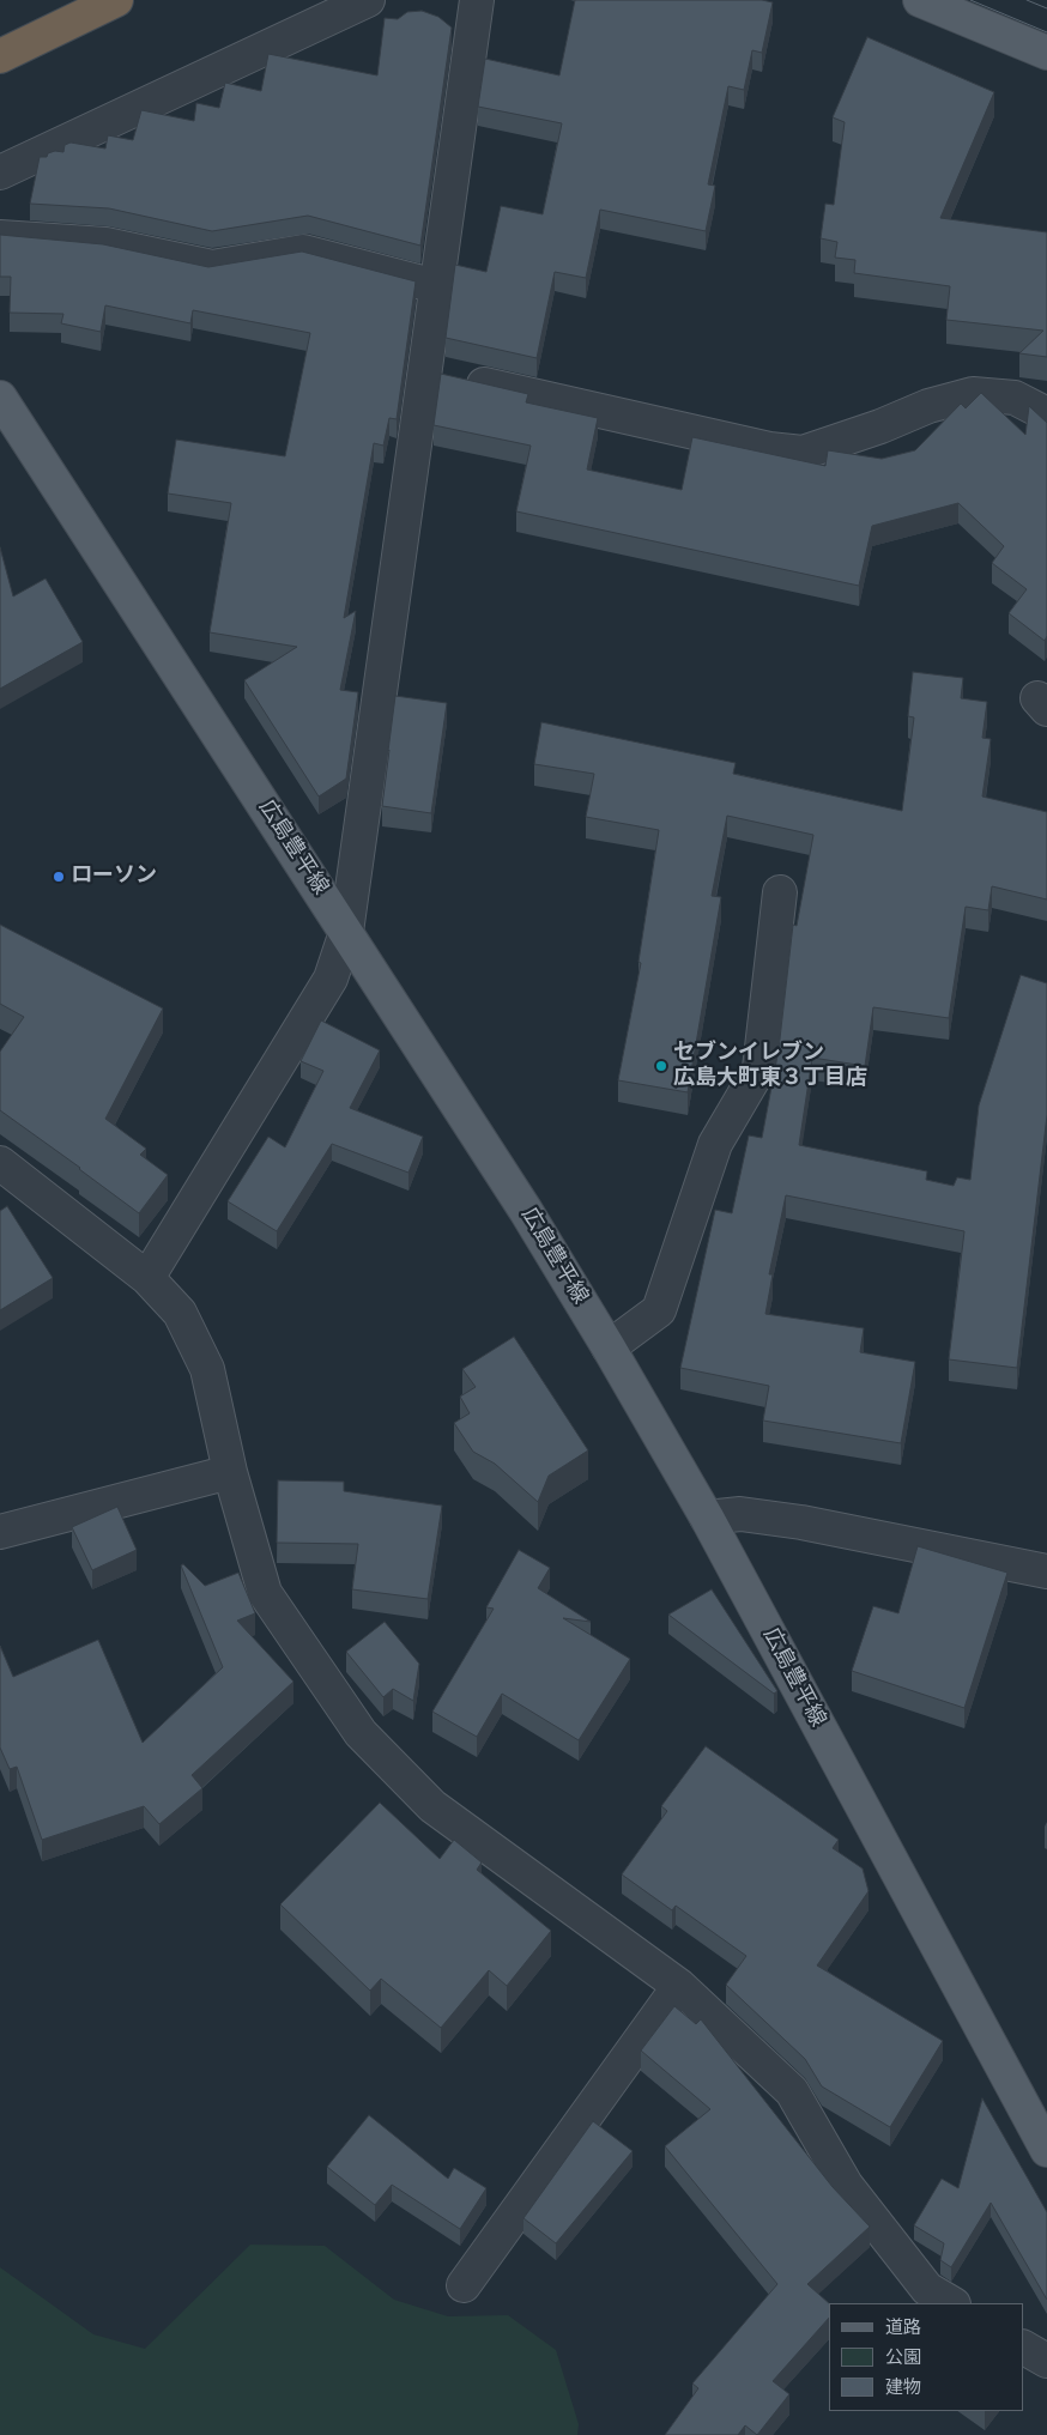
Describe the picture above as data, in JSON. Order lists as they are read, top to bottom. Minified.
{"streets":{"main road":["広島豊平線"]},"places":["ローソン","セブンイレブン 広島大町東３丁目店"],"legend":["道路","公園","建物"]}
